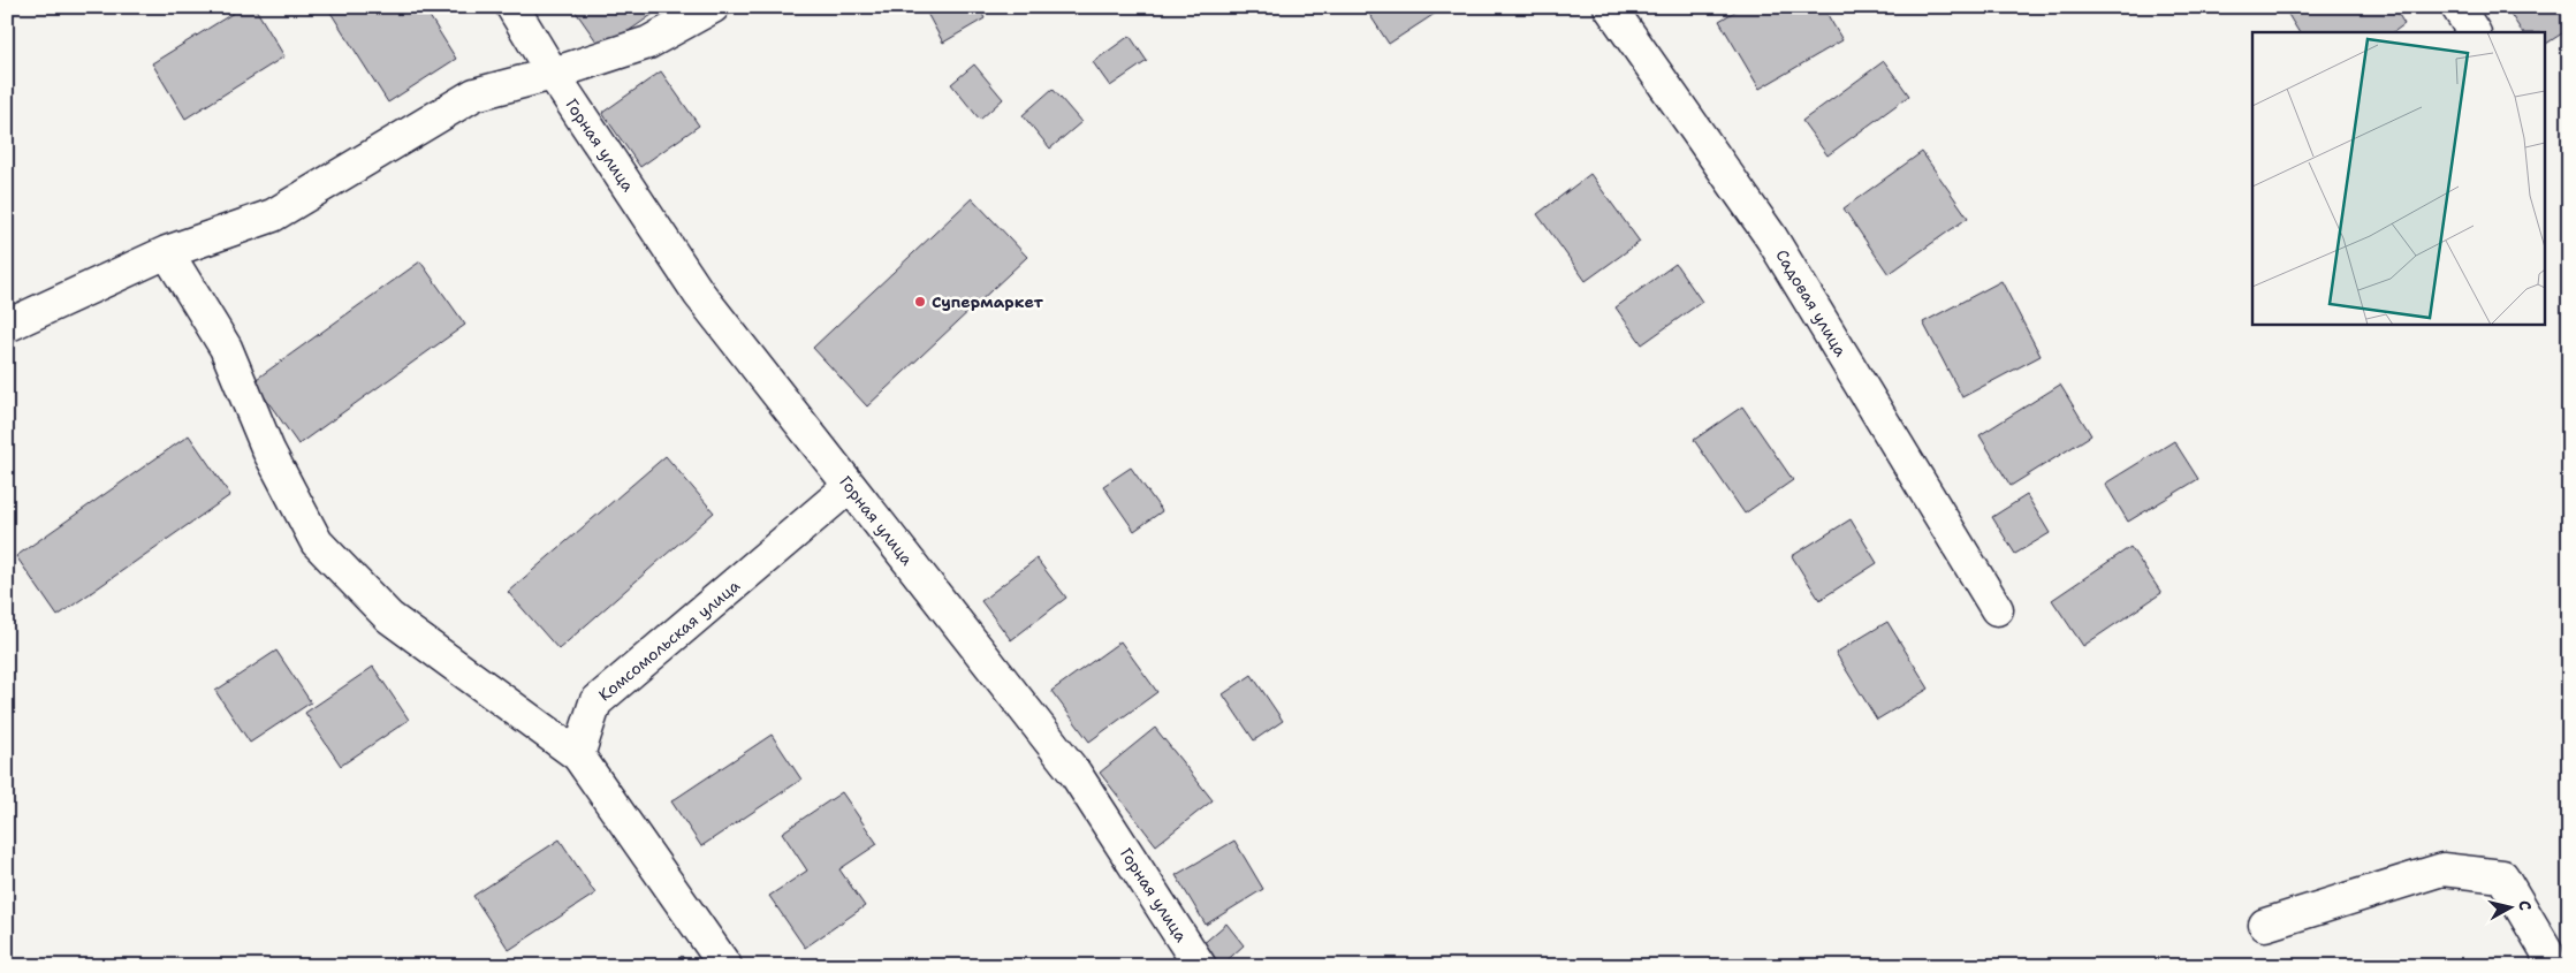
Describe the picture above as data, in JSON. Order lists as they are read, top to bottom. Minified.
{"streets":{"street":["Горная улица","Садовая улица","Комсомольская улица"]},"crossings":[["Горная улица","Комсомольская улица"]],"places":["Супермаркет"],"north":"right"}
